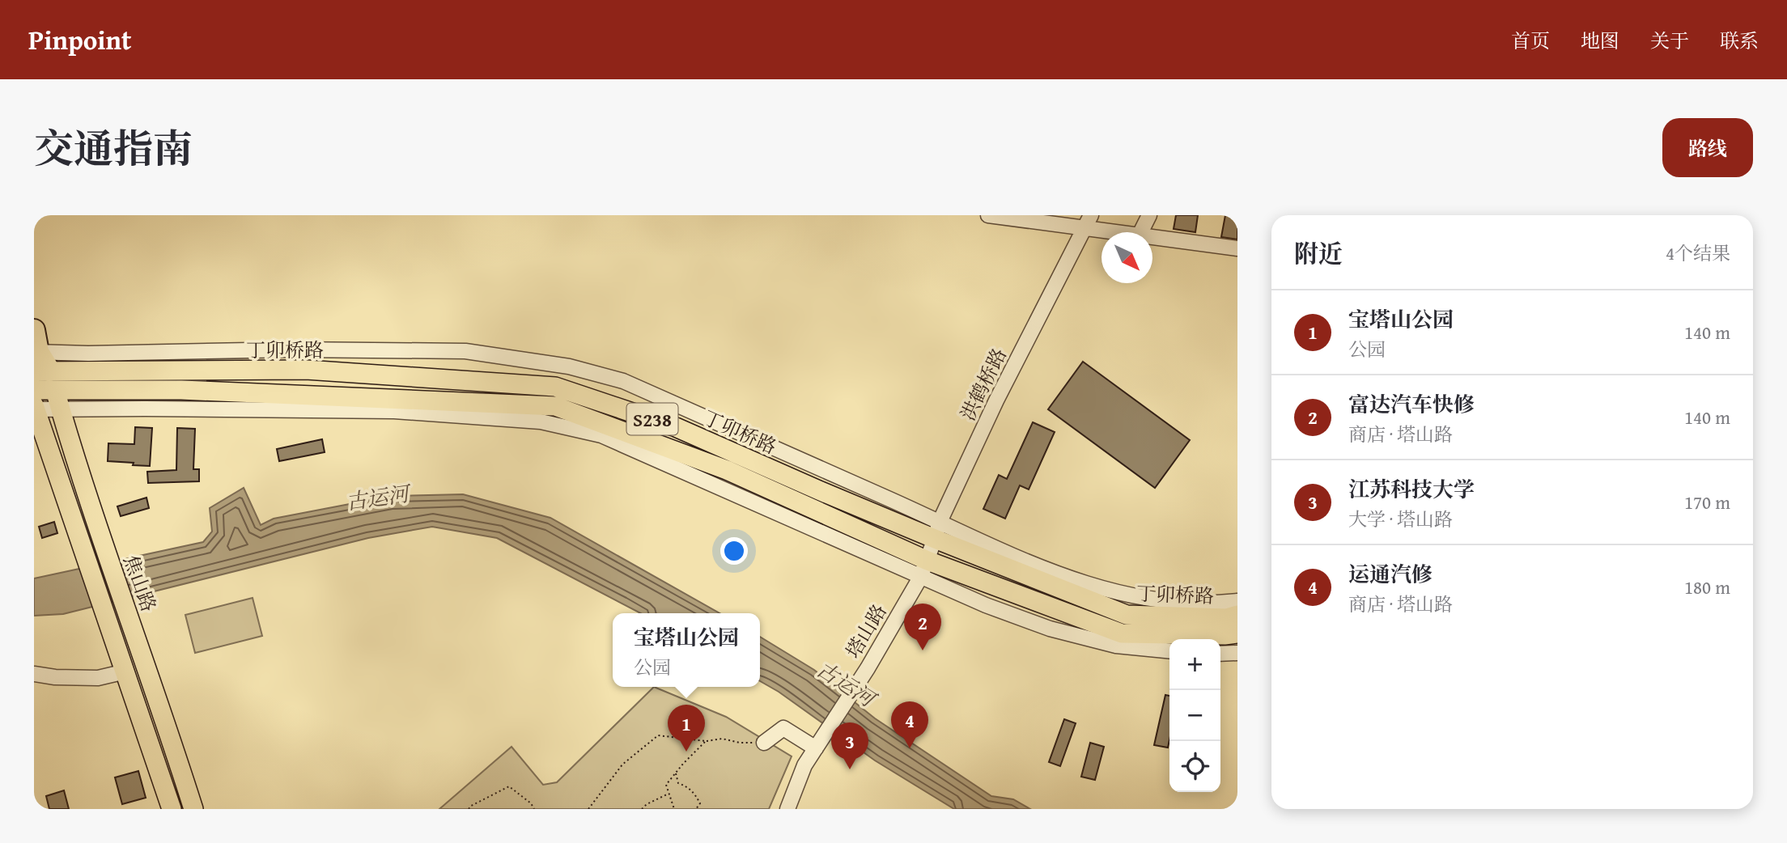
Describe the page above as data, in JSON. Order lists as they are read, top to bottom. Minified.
{"streets":{"main road":["丁卯桥路","S238","焦山路"],"street":["洪鹤桥路","塔山路"]},"crossings":[["丁卯桥路","洪鹤桥路"],["丁卯桥路","焦山路"],["丁卯桥路","塔山路"],["洪鹤桥路","塔山路"]],"water":["古运河"],"north":"bottom right","page":{"header":"Pinpoint","nav":["首页","地图","关于","联系"],"title":"交通指南","buttons":"路线","heading":["附近","4个结果"],"list":[{"mark":"1","name":"宝塔山公园","note":"公园","value":"140 m"},{"mark":"2","name":"富达汽车快修","note":"商店 · 塔山路","value":"140 m"},{"mark":"3","name":"江苏科技大学","note":"大学 · 塔山路","value":"170 m"},{"mark":"4","name":"运通汽修","note":"商店 · 塔山路","value":"180 m"}],"pins":["2","4","1","3"],"popup":["宝塔山公园","公园"],"map_buttons":["+","−"]}}
